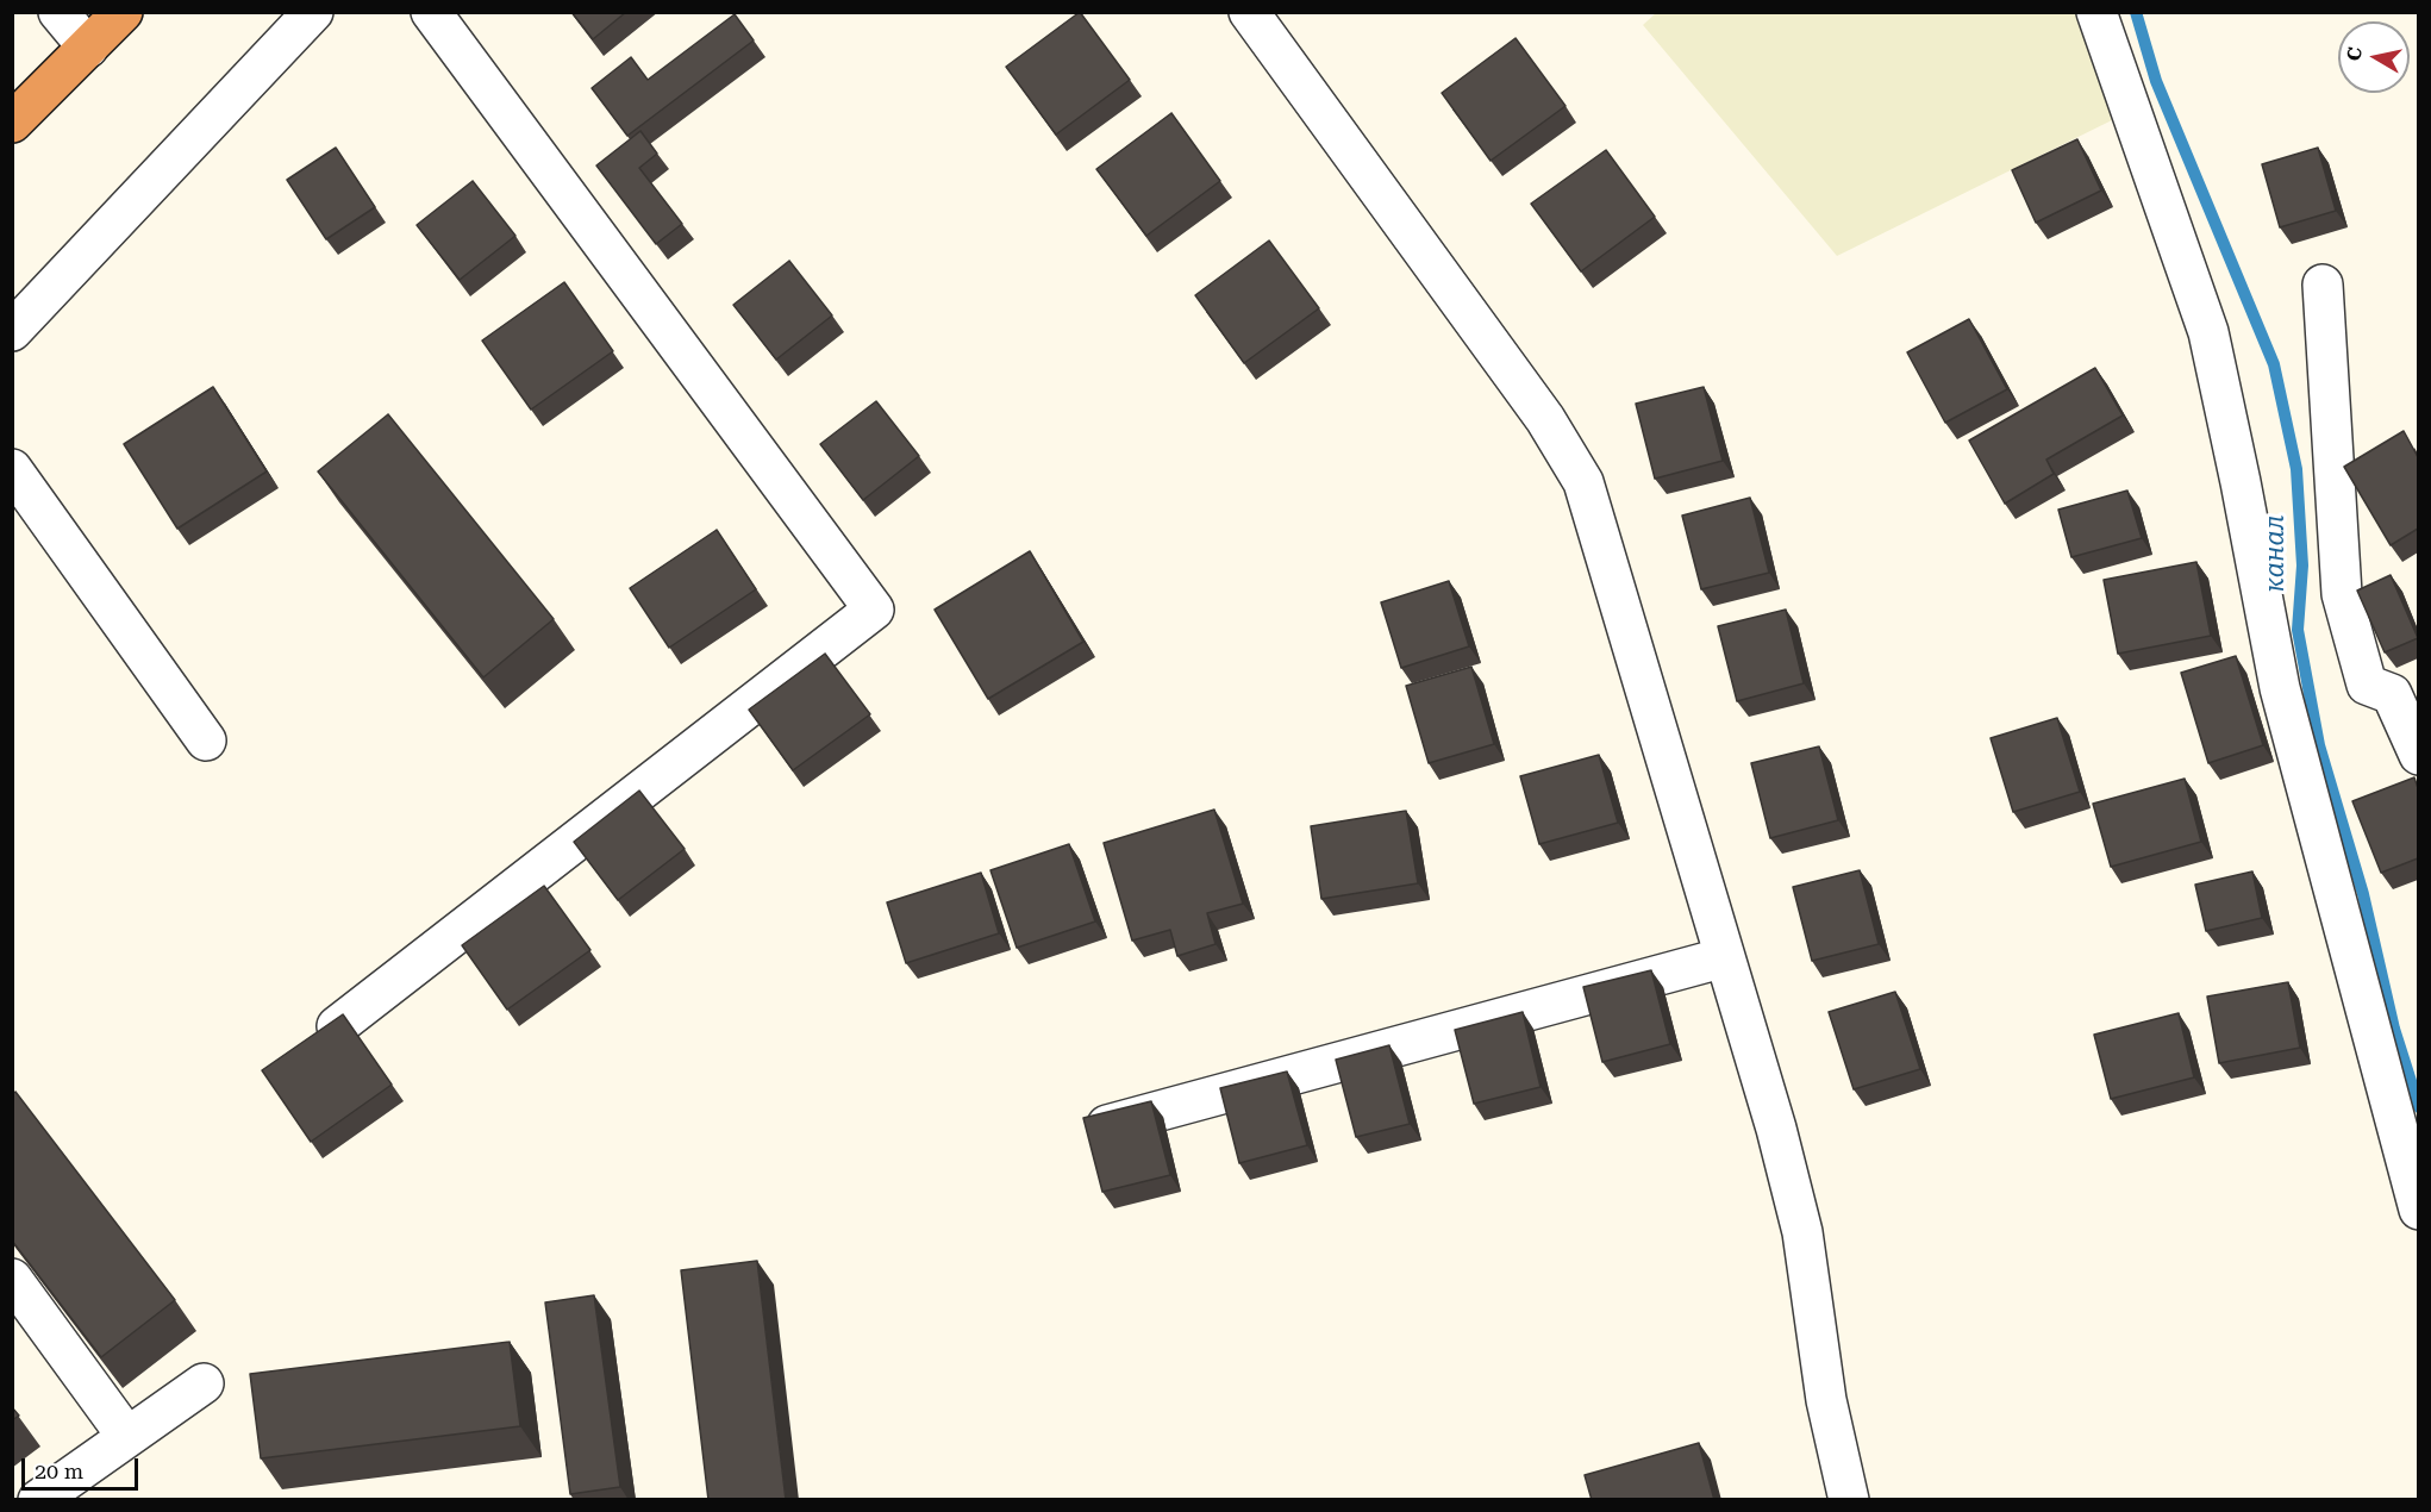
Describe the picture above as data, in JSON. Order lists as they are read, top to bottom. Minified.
{"water":["канал"],"scale_bar":"20 m","north":"left"}
